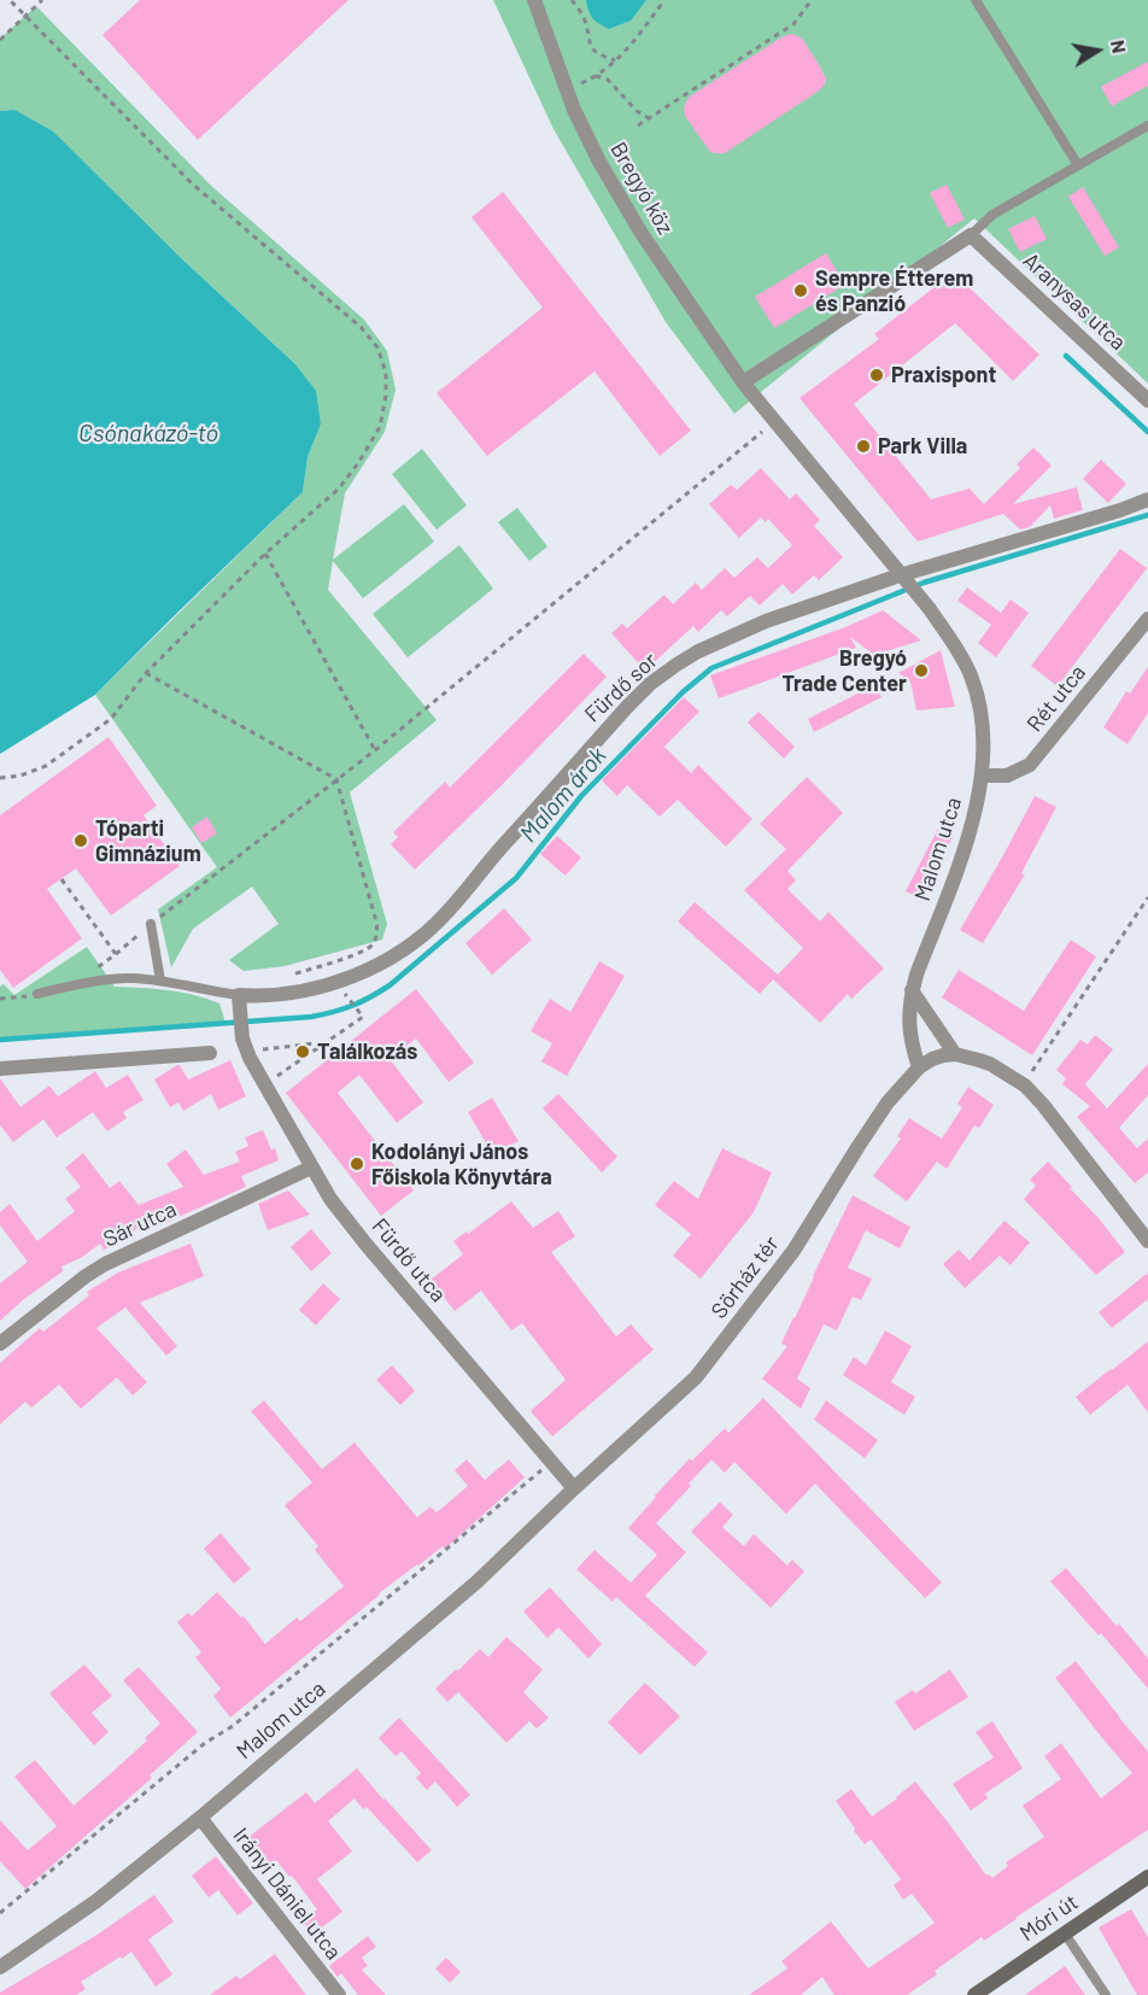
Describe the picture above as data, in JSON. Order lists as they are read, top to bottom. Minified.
{"streets":{"main road":["Móri út"],"street":["Bregyó köz","Aranysas utca","Fürdő sor","Rét utca","Malom utca","Sár utca","Fürdő utca","Sörház tér","Irányi Dániel utca"]},"crossings":[["Bregyó köz","Fürdő sor"],["Bregyó köz","Malom utca"],["Fürdő sor","Malom utca"],["Fürdő sor","Fürdő utca"],["Rét utca","Malom utca"],["Malom utca","Fürdő utca"],["Malom utca","Sörház tér"],["Malom utca","Irányi Dániel utca"],["Sár utca","Fürdő utca"],["Fürdő utca","Sörház tér"]],"water":["Csónakázó-tó","Malom árok"],"places":["Sempre Étterem és Panzió","Praxispont","Park Villa","Bregyó Trade Center","Tóparti Gimnázium","Találkozás","Kodolányi János Főiskola Könyvtára"],"north":"right"}
